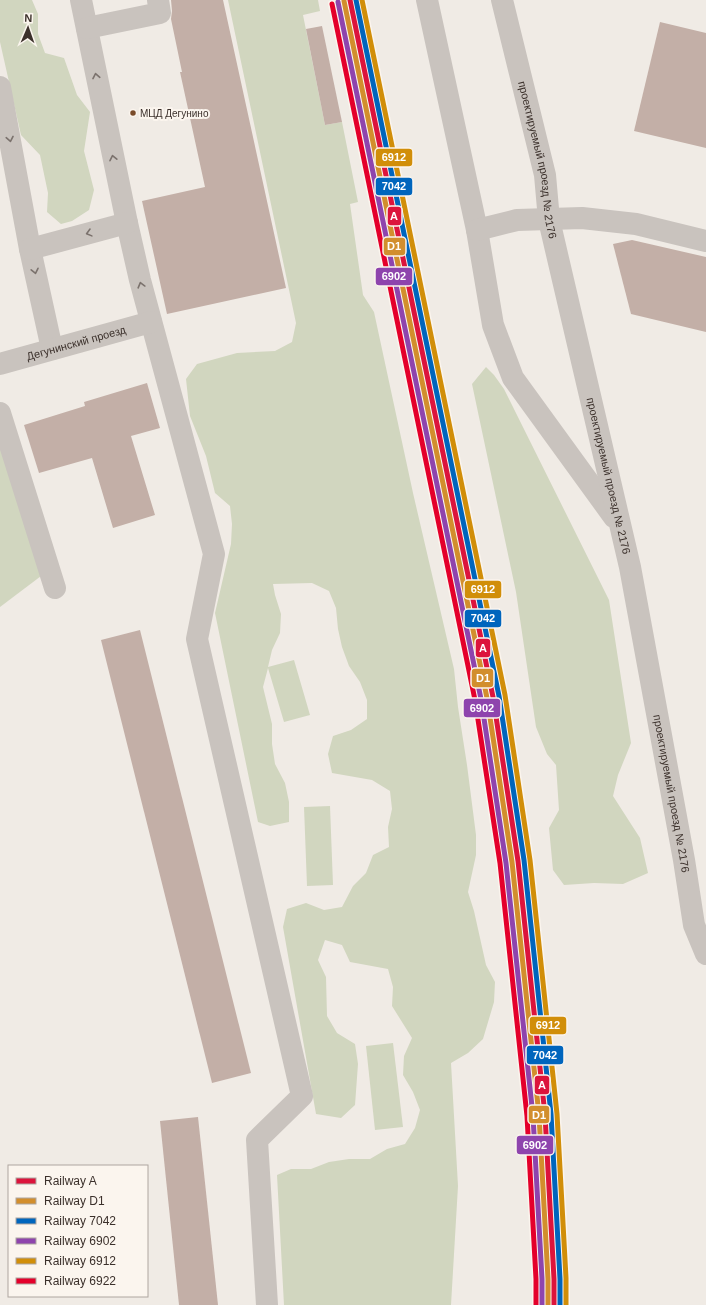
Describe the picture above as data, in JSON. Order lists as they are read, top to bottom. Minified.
{"streets":{"street":["проектируемый проезд № 2176","Дегунинский проезд"]},"places":["МЦД Дегунино"],"lines":["rail line A","rail line 7042","rail line 6912","rail line D1","rail line 6902","rail line 6922"],"legend":["Railway A","Railway D1","Railway 7042","Railway 6902","Railway 6912","Railway 6922"],"north":"top"}
